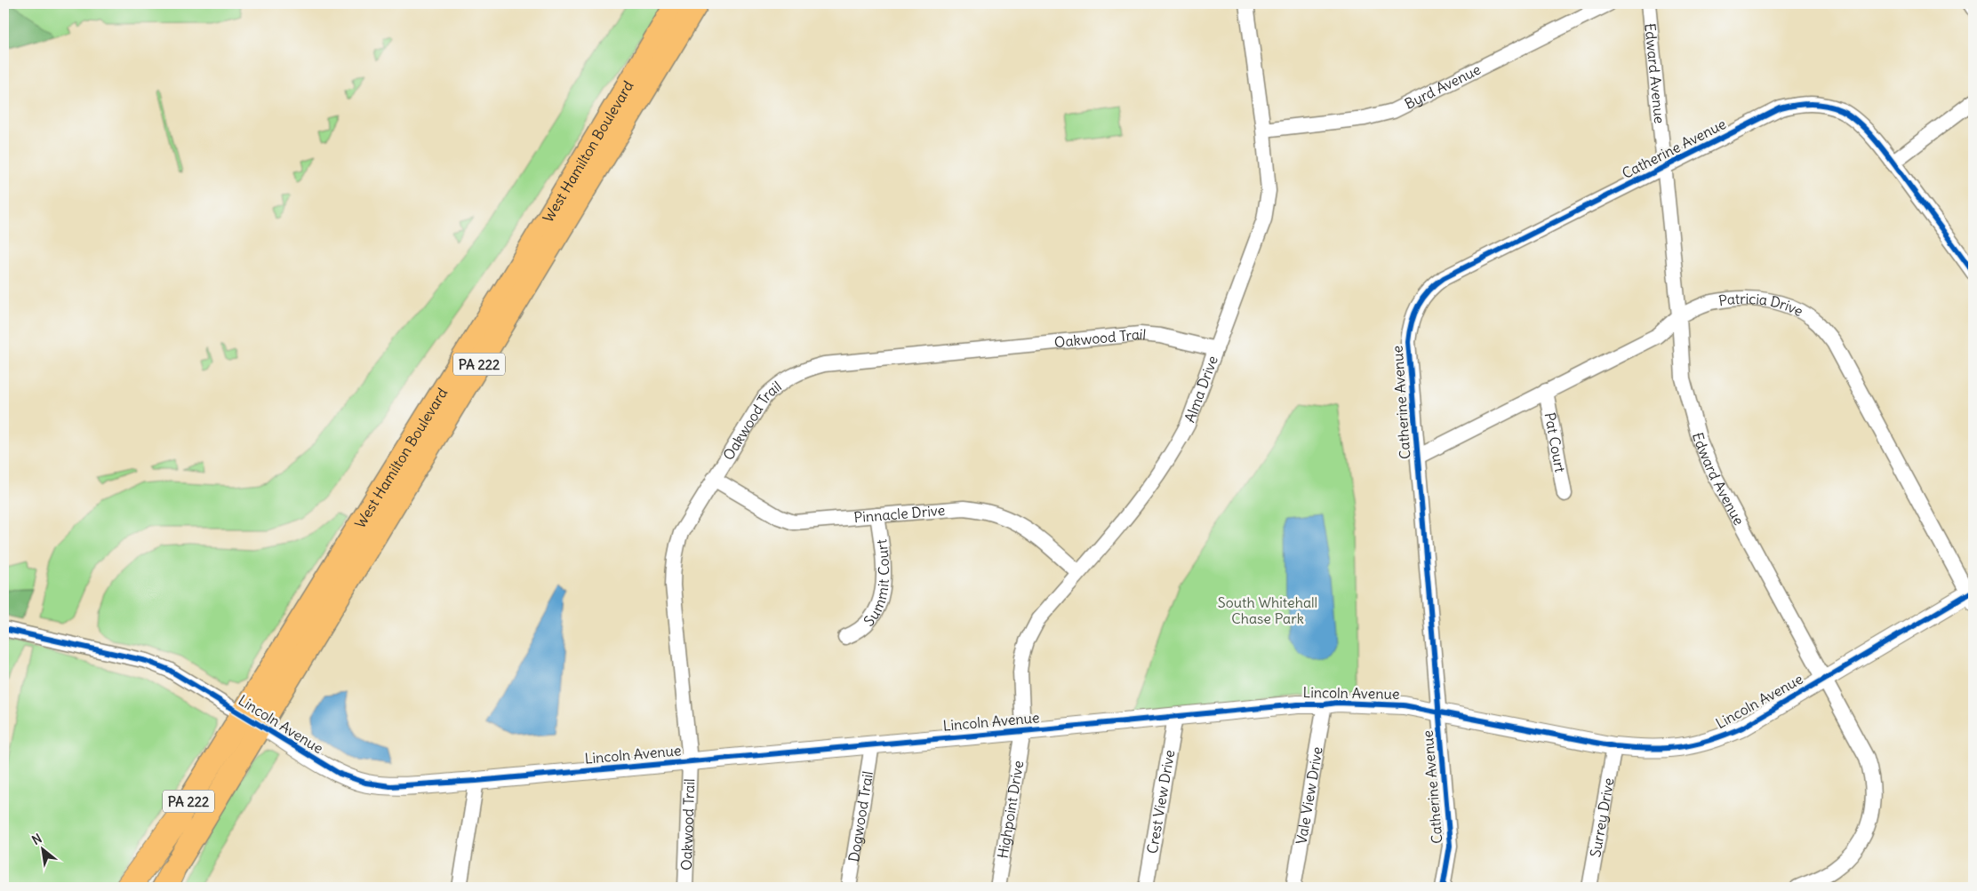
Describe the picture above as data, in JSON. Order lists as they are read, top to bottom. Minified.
{"streets":{"main road":["West Hamilton Boulevard","PA 222"],"street":["Edward Avenue","Byrd Avenue","Catherine Avenue","Patricia Drive","Oakwood Trail","Alma Drive","Pat Court","Pinnacle Drive","Summit Court","Lincoln Avenue","Vale View Drive","Crest View Drive","Highpoint Drive","Dogwood Trail","Surrey Drive"]},"crossings":[["Edward Avenue","Catherine Avenue"],["Edward Avenue","Patricia Drive"],["Edward Avenue","Lincoln Avenue"],["Byrd Avenue","Alma Drive"],["Catherine Avenue","Patricia Drive"],["Catherine Avenue","Lincoln Avenue"],["West Hamilton Boulevard","Lincoln Avenue"],["Patricia Drive","Pat Court"],["Patricia Drive","Lincoln Avenue"],["Oakwood Trail","Alma Drive"],["Oakwood Trail","Pinnacle Drive"],["Oakwood Trail","Lincoln Avenue"],["Alma Drive","Pinnacle Drive"],["Alma Drive","Lincoln Avenue"],["Alma Drive","Highpoint Drive"],["Pinnacle Drive","Summit Court"],["Lincoln Avenue","Vale View Drive"],["Lincoln Avenue","Crest View Drive"],["Lincoln Avenue","Highpoint Drive"],["Lincoln Avenue","Dogwood Trail"],["Lincoln Avenue","Surrey Drive"]],"parks":["South Whitehall Chase Park"],"north":"top left"}
